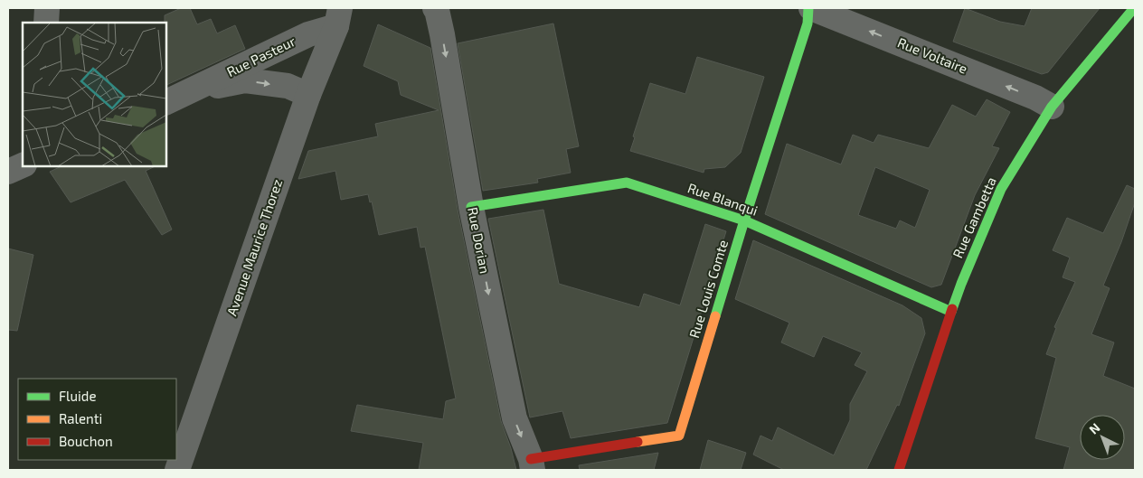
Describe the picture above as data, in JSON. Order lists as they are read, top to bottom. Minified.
{"streets":{"street":["Rue Voltaire","Rue Pasteur","Rue Blanqui","Rue Gambetta","Rue Dorian","Avenue Maurice Thorez","Rue Louis Comte"]},"crossings":[["Rue Voltaire","Rue Gambetta"],["Rue Voltaire","Rue Louis Comte"],["Rue Pasteur","Avenue Maurice Thorez"],["Rue Blanqui","Rue Gambetta"],["Rue Blanqui","Rue Dorian"],["Rue Blanqui","Rue Louis Comte"],["Rue Dorian","Rue Louis Comte"]],"one_way":["Rue Voltaire","Rue Pasteur","Rue Dorian"],"legend":["Fluide","Ralenti","Bouchon"],"north":"top left"}
